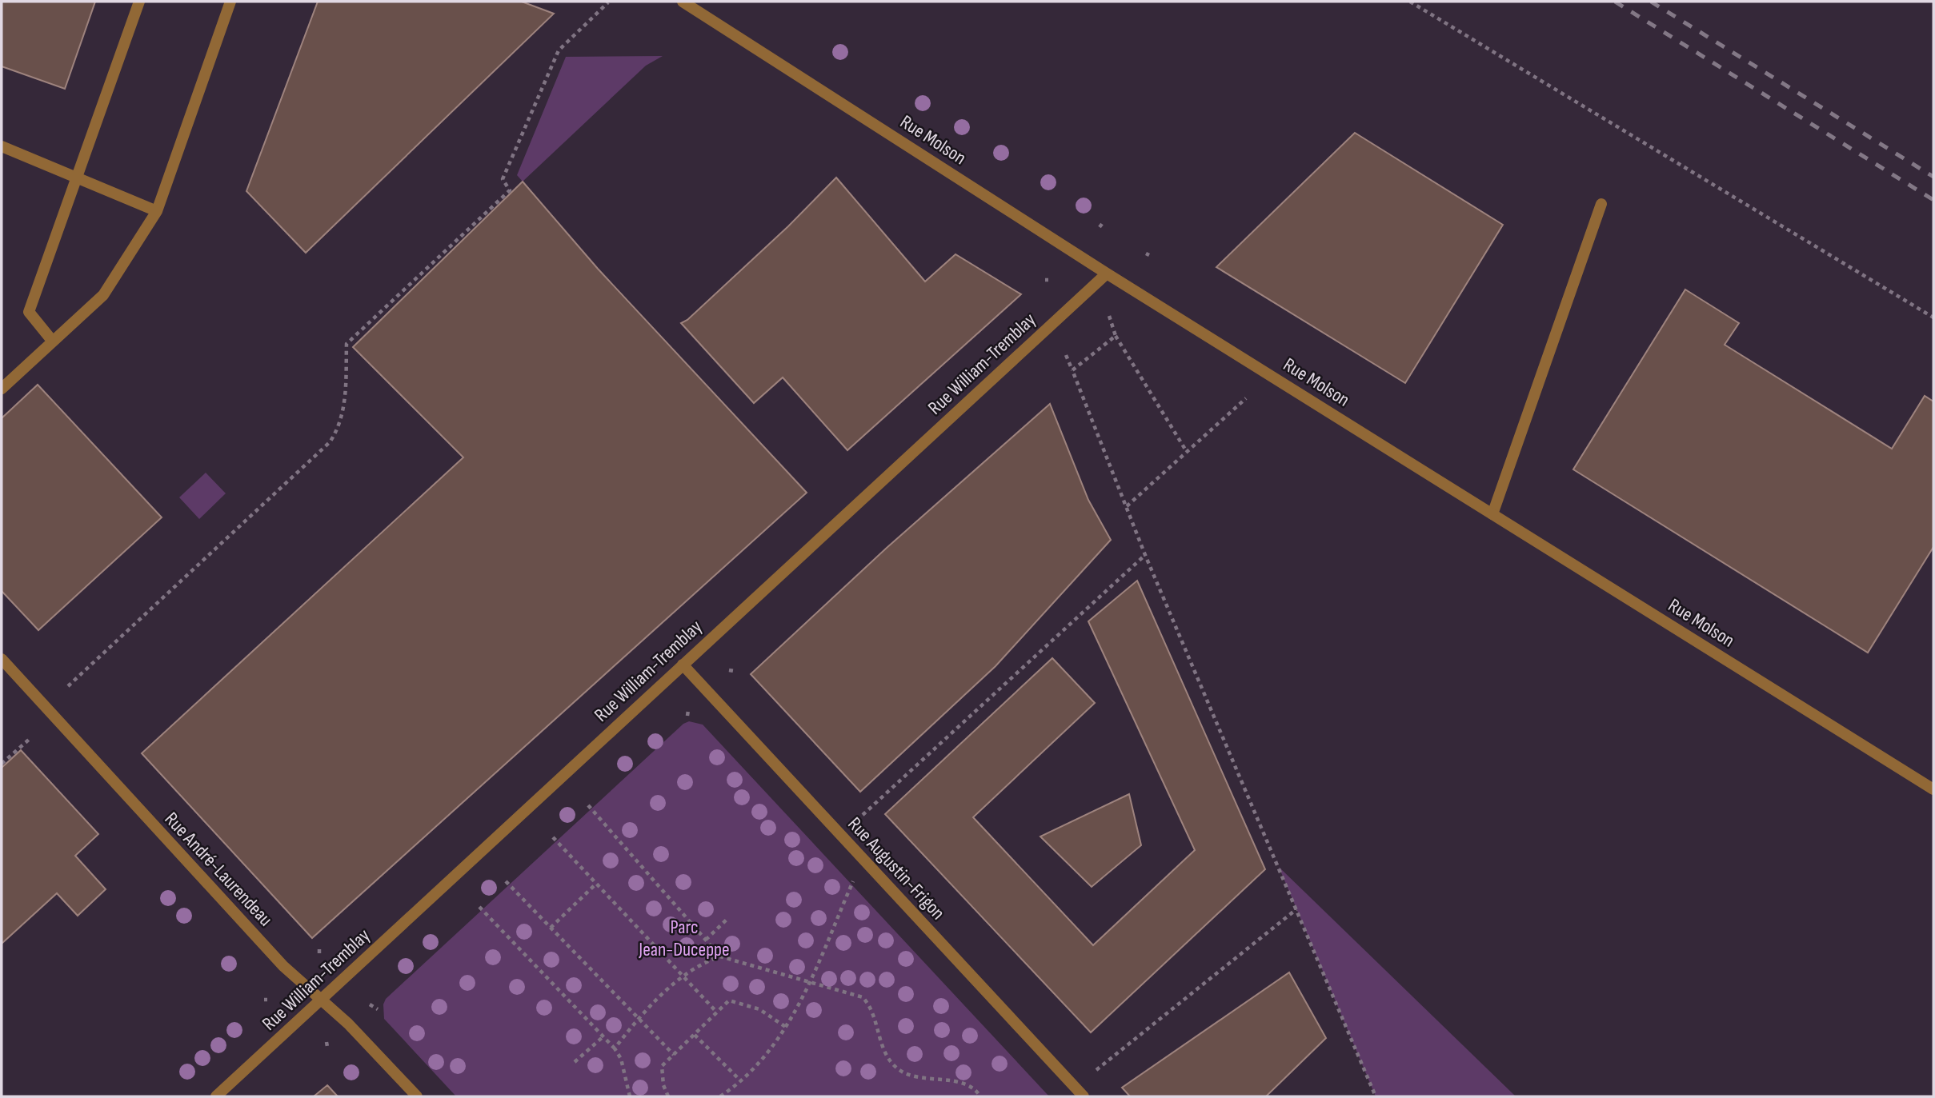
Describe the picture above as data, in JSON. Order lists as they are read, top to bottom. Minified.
{"streets":{"street":["Rue Molson","Rue William-Tremblay","Rue Augustin-Frigon","Rue André-Laurendeau"]},"crossings":[["Rue Molson","Rue William-Tremblay"],["Rue William-Tremblay","Rue Augustin-Frigon"],["Rue William-Tremblay","Rue André-Laurendeau"]],"parks":["Parc Jean-Duceppe"]}
